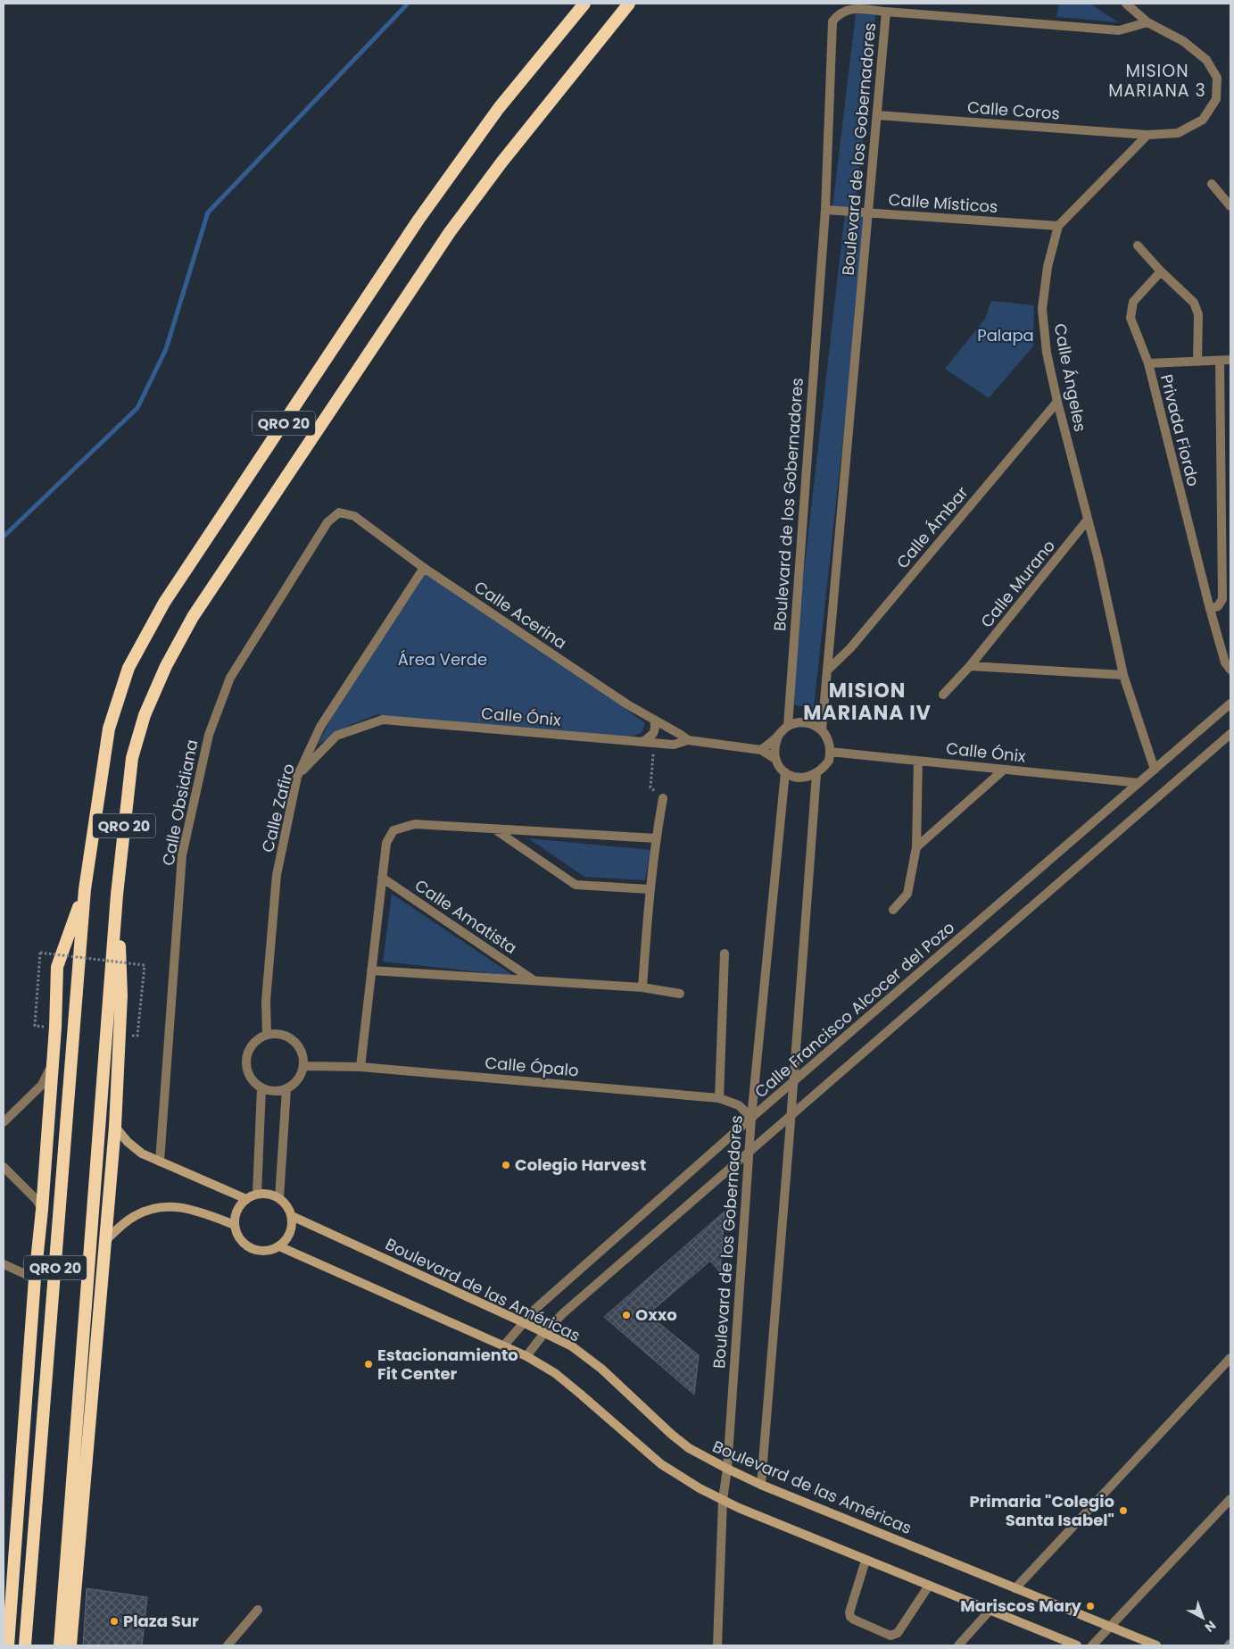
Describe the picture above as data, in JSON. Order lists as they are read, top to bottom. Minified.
{"streets":{"highway":["QRO 20"],"main road":["Boulevard de las Américas"],"street":["Calle Coros","Boulevard de los Gobernadores","Calle Místicos","Calle Ángeles","Privada Fiordo","Calle Ámbar","Calle Murano","Calle Acerina","Calle Ónix","Calle Obsidiana","Calle Zafiro","Calle Amatista","Calle Francisco Alcocer del Pozo","Calle Ópalo"]},"crossings":[["Calle Coros","Boulevard de los Gobernadores"],["Boulevard de los Gobernadores","Calle Místicos"],["Boulevard de los Gobernadores","Calle Ámbar"],["Boulevard de los Gobernadores","Calle Ónix"],["Boulevard de los Gobernadores","Calle Francisco Alcocer del Pozo"],["Boulevard de los Gobernadores","Calle Ópalo"],["Boulevard de los Gobernadores","Boulevard de las Américas"],["Calle Místicos","Calle Ángeles"],["Calle Ángeles","Calle Ámbar"],["Calle Ángeles","Calle Murano"],["Calle Ángeles","Calle Francisco Alcocer del Pozo"],["Calle Acerina","Calle Ónix"],["Calle Acerina","Calle Obsidiana"],["Calle Acerina","Calle Zafiro"],["Calle Ónix","Calle Zafiro"],["Calle Ónix","Calle Francisco Alcocer del Pozo"],["Calle Zafiro","Calle Ópalo"],["Calle Francisco Alcocer del Pozo","Calle Ópalo"],["Calle Francisco Alcocer del Pozo","Boulevard de las Américas"]],"districts":["MISION MARIANA 3","MISION MARIANA IV"],"parks":["Palapa","Área Verde"],"places":["Colegio Harvest","Oxxo","Estacionamiento Fit Center","Primaria \"Colegio Santa Isabel\"","Mariscos Mary","Plaza Sur"],"north":"bottom right"}
